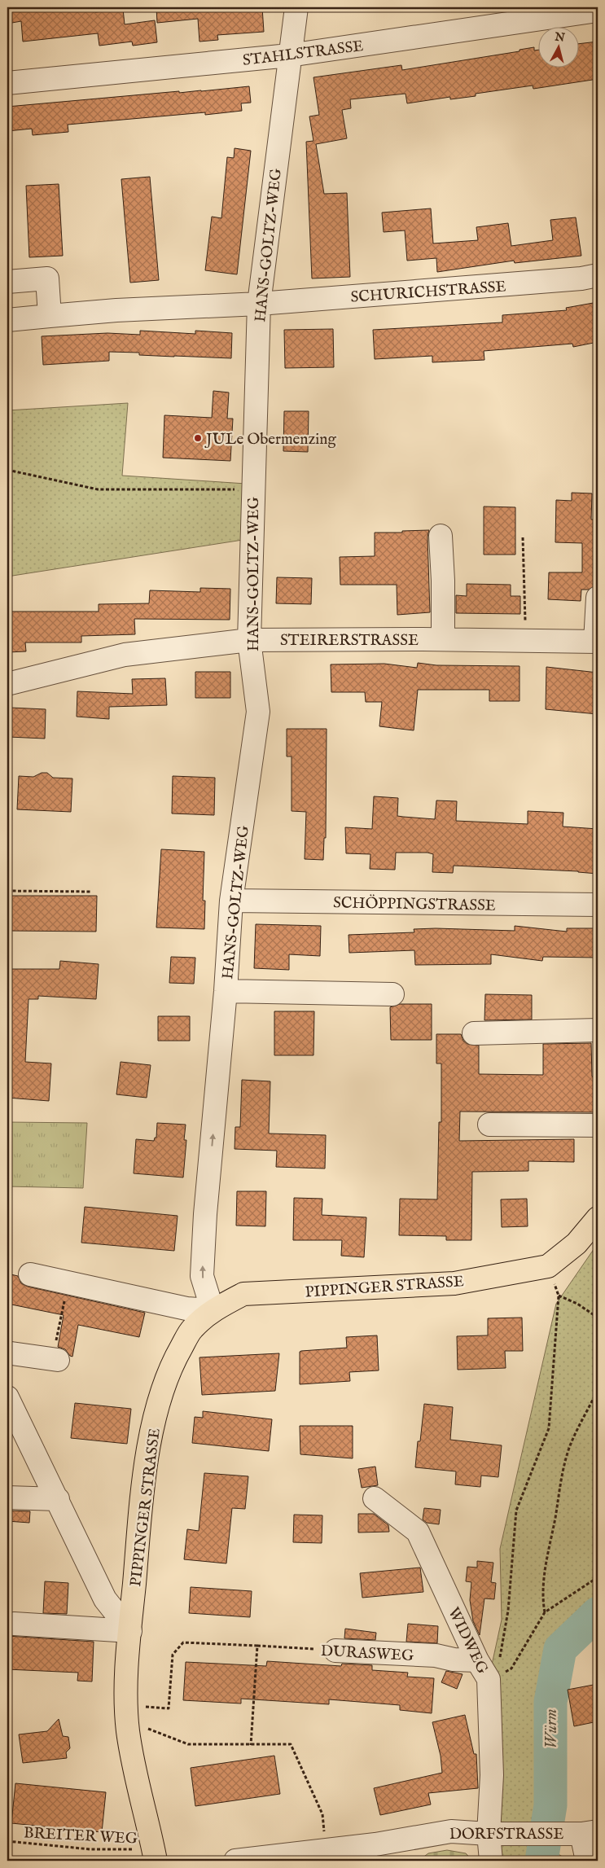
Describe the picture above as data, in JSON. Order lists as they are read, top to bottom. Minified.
{"streets":{"main road":["PIPPINGER STRASSE"],"street":["STAHLSTRASSE","HANS-GOLTZ-WEG","SCHURICHSTRASSE","STEIRERSTRASSE","SCHÖPPINGSTRASSE","WIDWEG","DURASWEG","DORFSTRASSE"],"path":["BREITER WEG"]},"crossings":[["STAHLSTRASSE","HANS-GOLTZ-WEG"],["HANS-GOLTZ-WEG","SCHURICHSTRASSE"],["HANS-GOLTZ-WEG","STEIRERSTRASSE"],["HANS-GOLTZ-WEG","SCHÖPPINGSTRASSE"],["HANS-GOLTZ-WEG","PIPPINGER STRASSE"],["PIPPINGER STRASSE","BREITER WEG"],["WIDWEG","DURASWEG"],["WIDWEG","DORFSTRASSE"]],"water":["Würm"],"places":["JULe Obermenzing"],"north":"top"}
